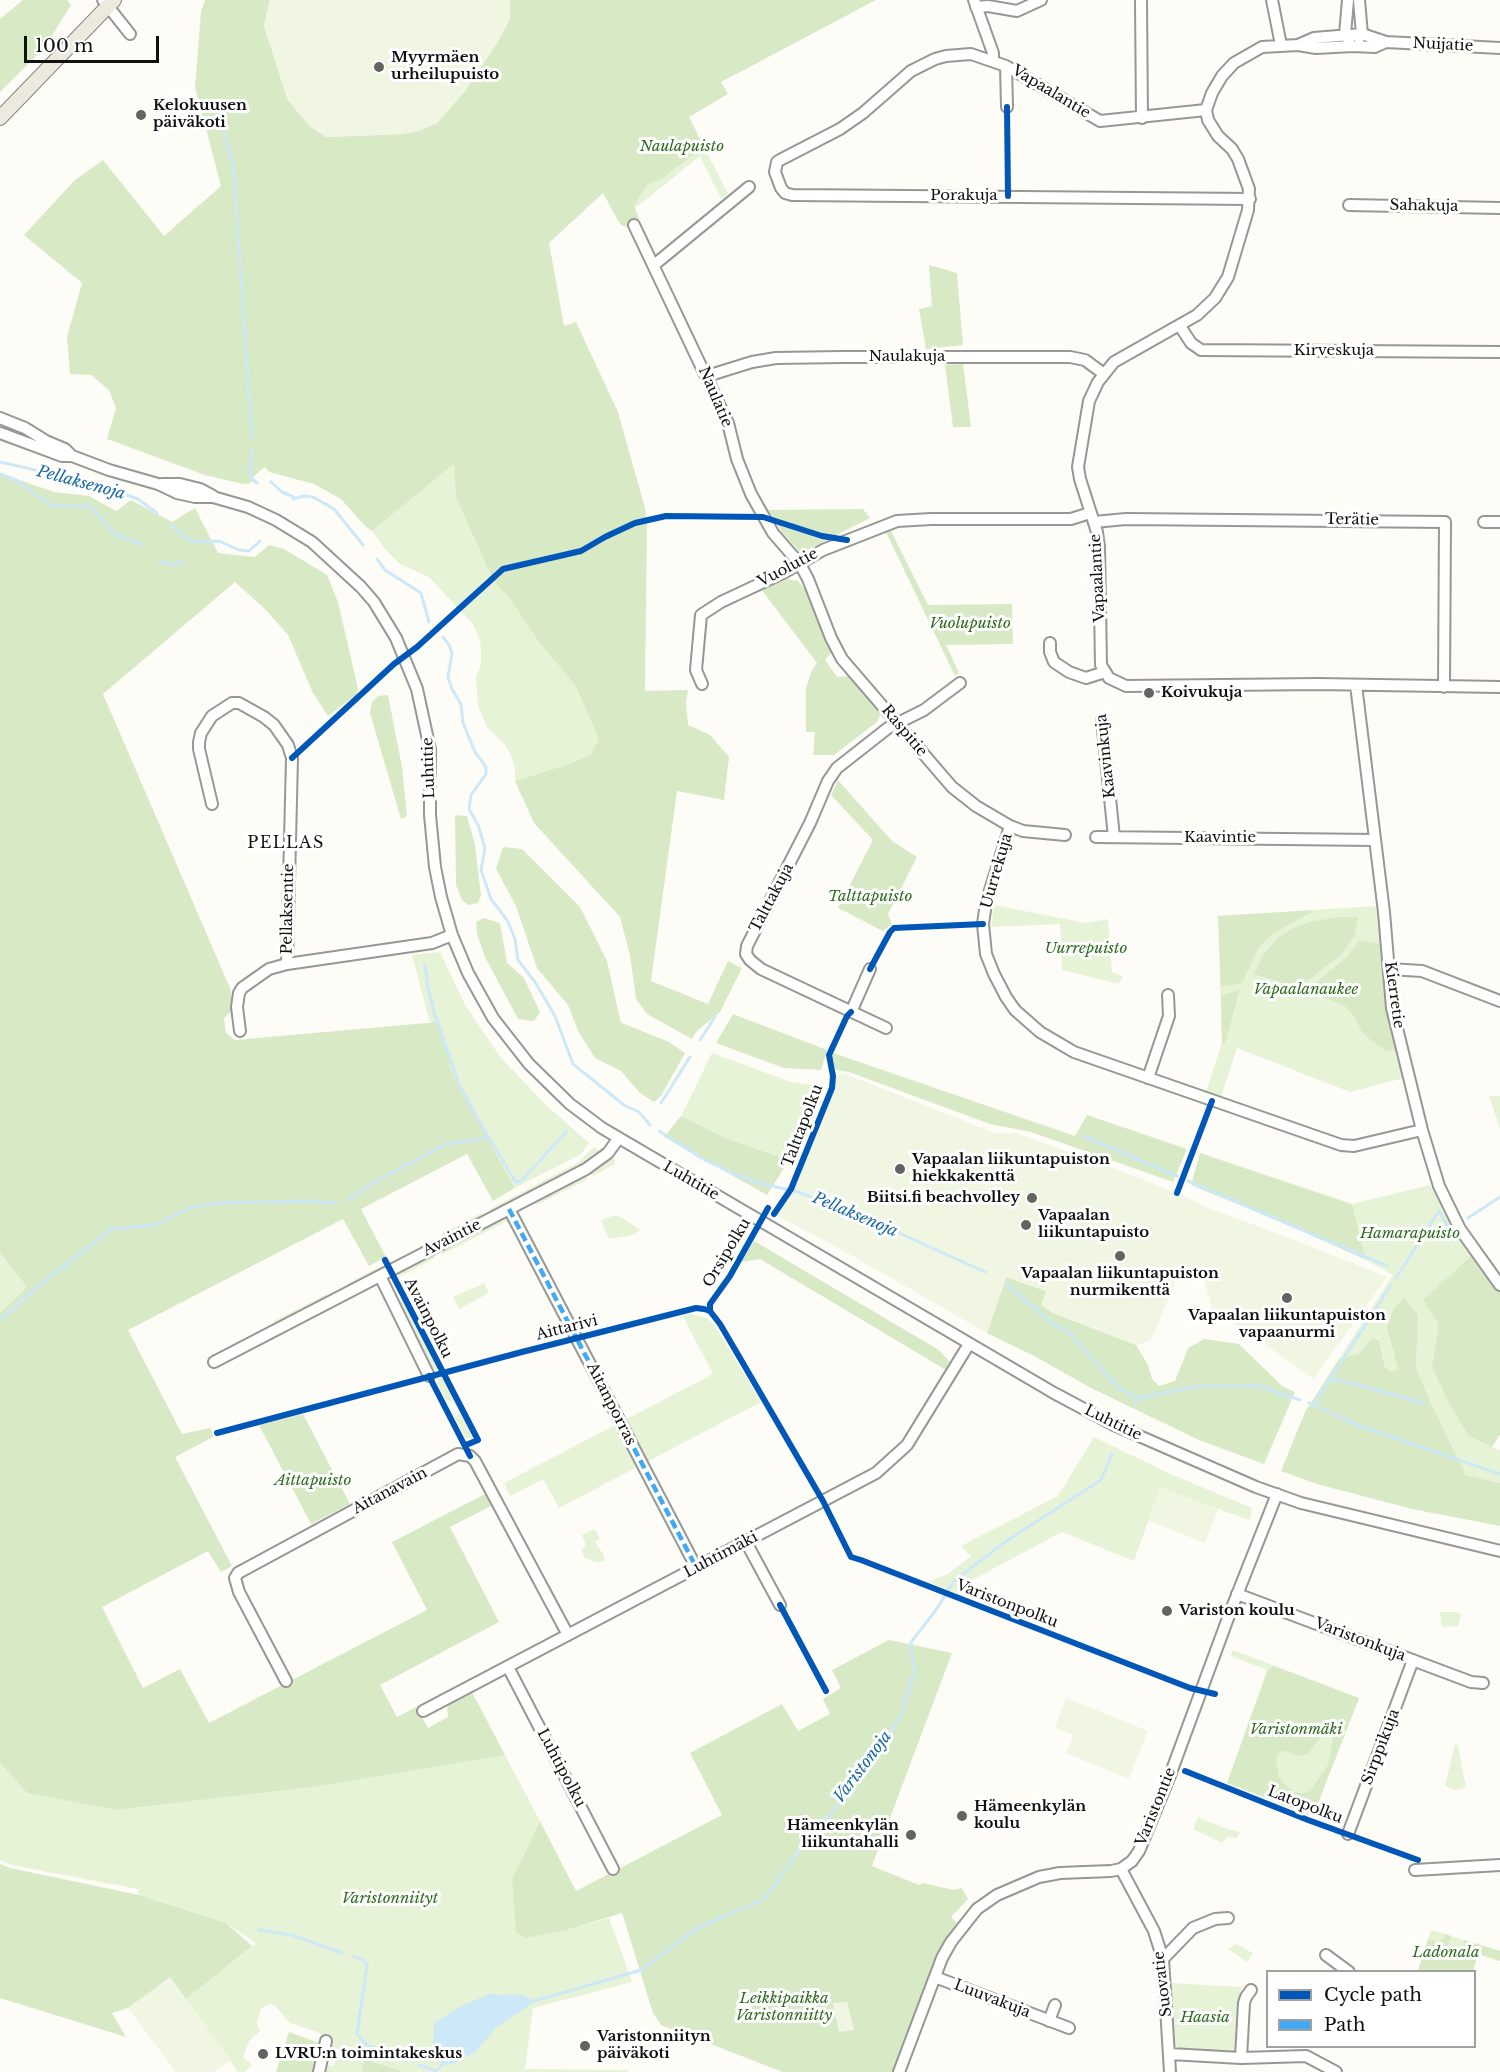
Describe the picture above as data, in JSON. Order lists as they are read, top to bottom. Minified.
{"streets":{"street":["Nuijatie","Vapaalantie","Porakuja","Sahakuja","Kirveskuja","Naulakuja","Naulatie","Terätie","Vuolutie","Raspitie","Kaavinkuja","Luhtitie","Kaavintie","Uurrekuja","Talttakuja","Pellaksentie","Kierretie","Avaintie","Aitanporras","Aitanavain","Luhtimäki","Varistonkuja","Sirppikuja","Luhtipolku","Varistontie","Suovatie","Luuvakuja"],"cycle path":["Talttapolku","Orsipolku","Avainpolku","Aittarivi","Latopolku"]},"crossings":[["Nuijatie","Vapaalantie"],["Vapaalantie","Porakuja"],["Vapaalantie","Kirveskuja"],["Vapaalantie","Naulakuja"],["Vapaalantie","Terätie"],["Vapaalantie","Vuolutie"],["Naulakuja","Naulatie"],["Naulatie","Vuolutie"],["Naulatie","Raspitie"],["Terätie","Vuolutie"],["Vuolutie","Raspitie"],["Raspitie","Uurrekuja"],["Raspitie","Talttakuja"],["Kaavinkuja","Kaavintie"],["Luhtitie","Pellaksentie"],["Luhtitie","Avaintie"],["Luhtitie","Luhtimäki"],["Luhtitie","Varistontie"],["Kaavintie","Kierretie"],["Uurrekuja","Kierretie"],["Avaintie","Aitanporras"],["Aitanporras","Luhtimäki"],["Aitanavain","Luhtimäki"],["Luhtimäki","Luhtipolku"],["Varistonkuja","Sirppikuja"],["Varistonkuja","Varistontie"],["Varistontie","Suovatie"]],"districts":["PELLAS"],"water":["Pellaksenoja","Varistonoja"],"parks":["Naulapuisto","Vuolupuisto","Talttapuisto","Uurrepuisto","Vapaalanaukee","Hamarapuisto","Aittapuisto","Varistonmäki","Varistonniityt","Ladonala","Leikkipaikka Varistonniitty","Haasia"],"places":["Myyrmäen urheilupuisto","Kelokuusen päiväkoti","Koivukuja","Vapaalan liikuntapuiston hiekkakenttä","Biitsi.fi beachvolley","Vapaalan liikuntapuisto","Vapaalan liikuntapuiston nurmikenttä","Vapaalan liikuntapuiston vapaanurmi","Variston koulu","Hämeenkylän koulu","Hämeenkylän liikuntahalli","Varistonniityn päiväkoti","LVRU:n toimintakeskus"],"legend":["Cycle path","Path"],"scale_bar":"100 m"}
